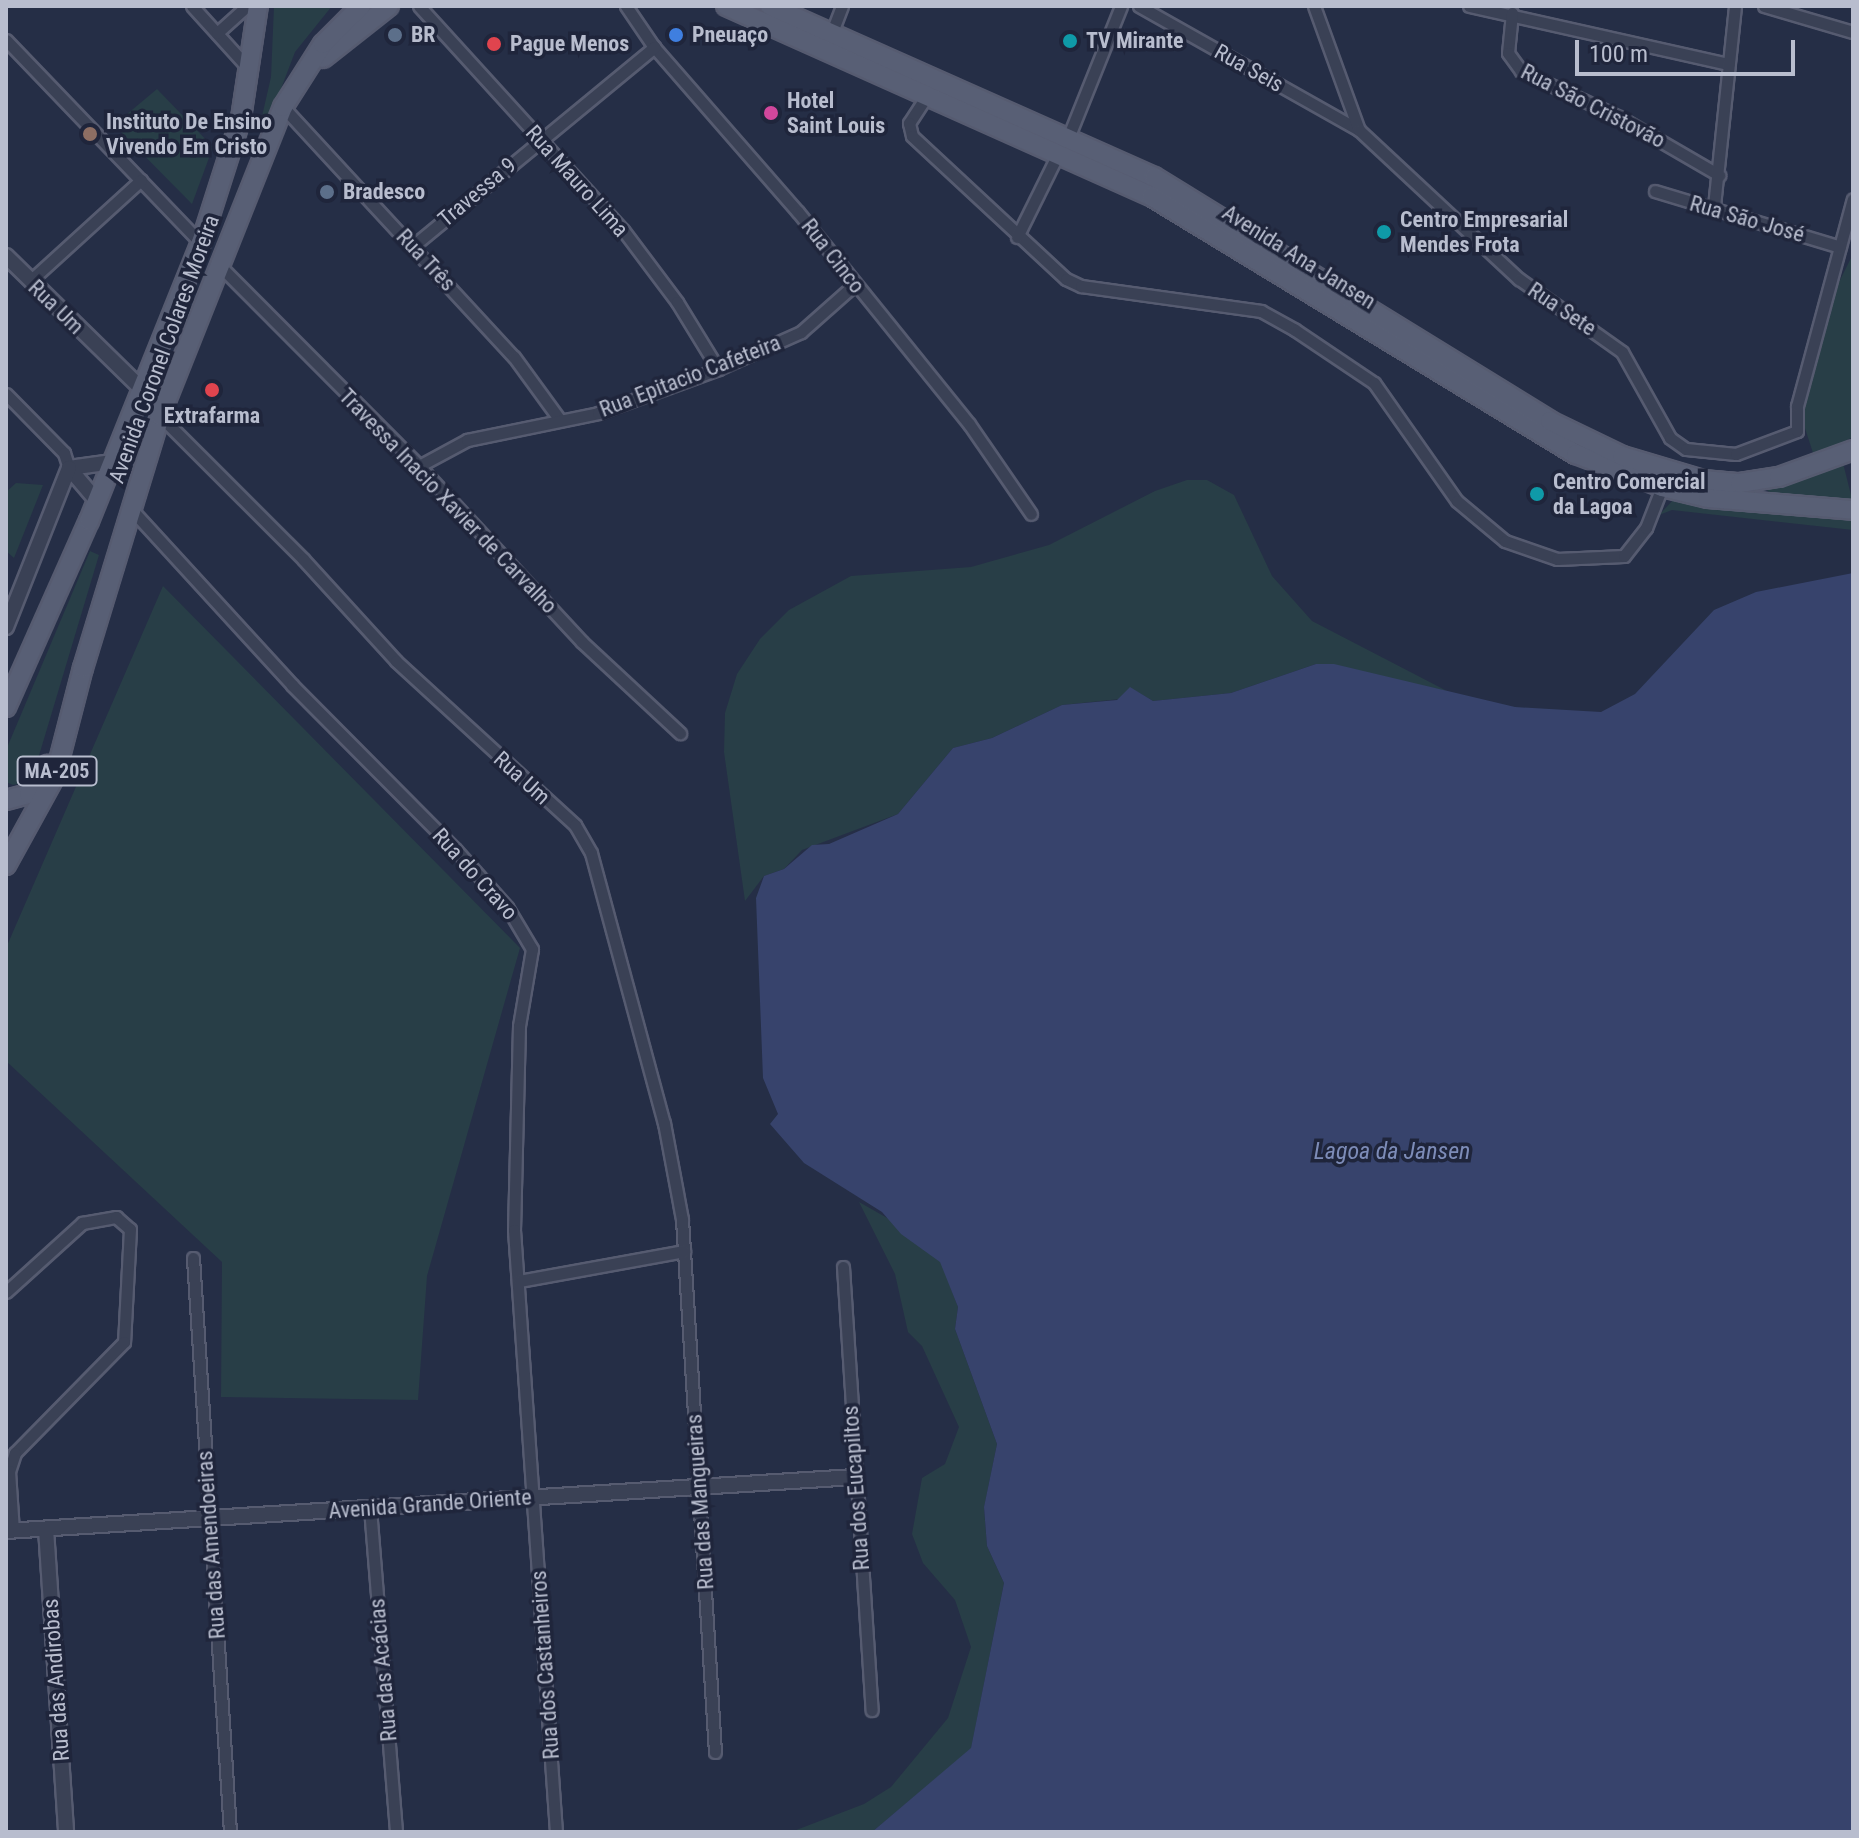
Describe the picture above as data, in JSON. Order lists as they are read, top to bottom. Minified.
{"streets":{"main road":["Avenida Ana Jansen","Avenida Coronel Colares Moreira","MA-205"],"street":["Rua Seis","Rua São Cristovão","Rua Mauro Lima","Travessa 9","Rua São José","Rua Cinco","Rua Três","Rua Um","Rua Sete","Rua Epitacio Cafeteira","Travessa Inacio Xavier de Carvalho","Rua do Cravo","Rua dos Eucapiltos","Rua das Mangueiras","Avenida Grande Oriente","Rua das Amendoeiras","Rua dos Castanheiros","Rua das Acácias","Rua das Andirobas"]},"crossings":[["Rua Seis","Rua Sete"],["Rua Mauro Lima","Travessa 9"],["Rua Mauro Lima","Rua Epitacio Cafeteira"],["Travessa 9","Rua Cinco"],["Travessa 9","Rua Três"],["Rua São José","Rua Sete"],["Rua Cinco","Rua Epitacio Cafeteira"],["Rua Três","Avenida Coronel Colares Moreira"],["Rua Três","Rua Epitacio Cafeteira"],["Rua Um","Avenida Coronel Colares Moreira"],["Rua Um","Rua das Mangueiras"],["Avenida Coronel Colares Moreira","Travessa Inacio Xavier de Carvalho"],["Avenida Coronel Colares Moreira","Rua do Cravo"],["Rua Epitacio Cafeteira","Travessa Inacio Xavier de Carvalho"],["Rua do Cravo","Avenida Grande Oriente"],["Rua do Cravo","Rua dos Castanheiros"],["Rua dos Eucapiltos","Avenida Grande Oriente"],["Rua das Mangueiras","Avenida Grande Oriente"],["Avenida Grande Oriente","Rua das Amendoeiras"],["Avenida Grande Oriente","Rua dos Castanheiros"],["Avenida Grande Oriente","Rua das Acácias"],["Avenida Grande Oriente","Rua das Andirobas"]],"water":["Lagoa da Jansen"],"places":["BR","Pneuaço","TV Mirante","Pague Menos","Hotel Saint Louis","Instituto De Ensino Vivendo Em Cristo","Bradesco","Centro Empresarial Mendes Frota","Extrafarma","Centro Comercial da Lagoa"],"scale_bar":"100 m"}
